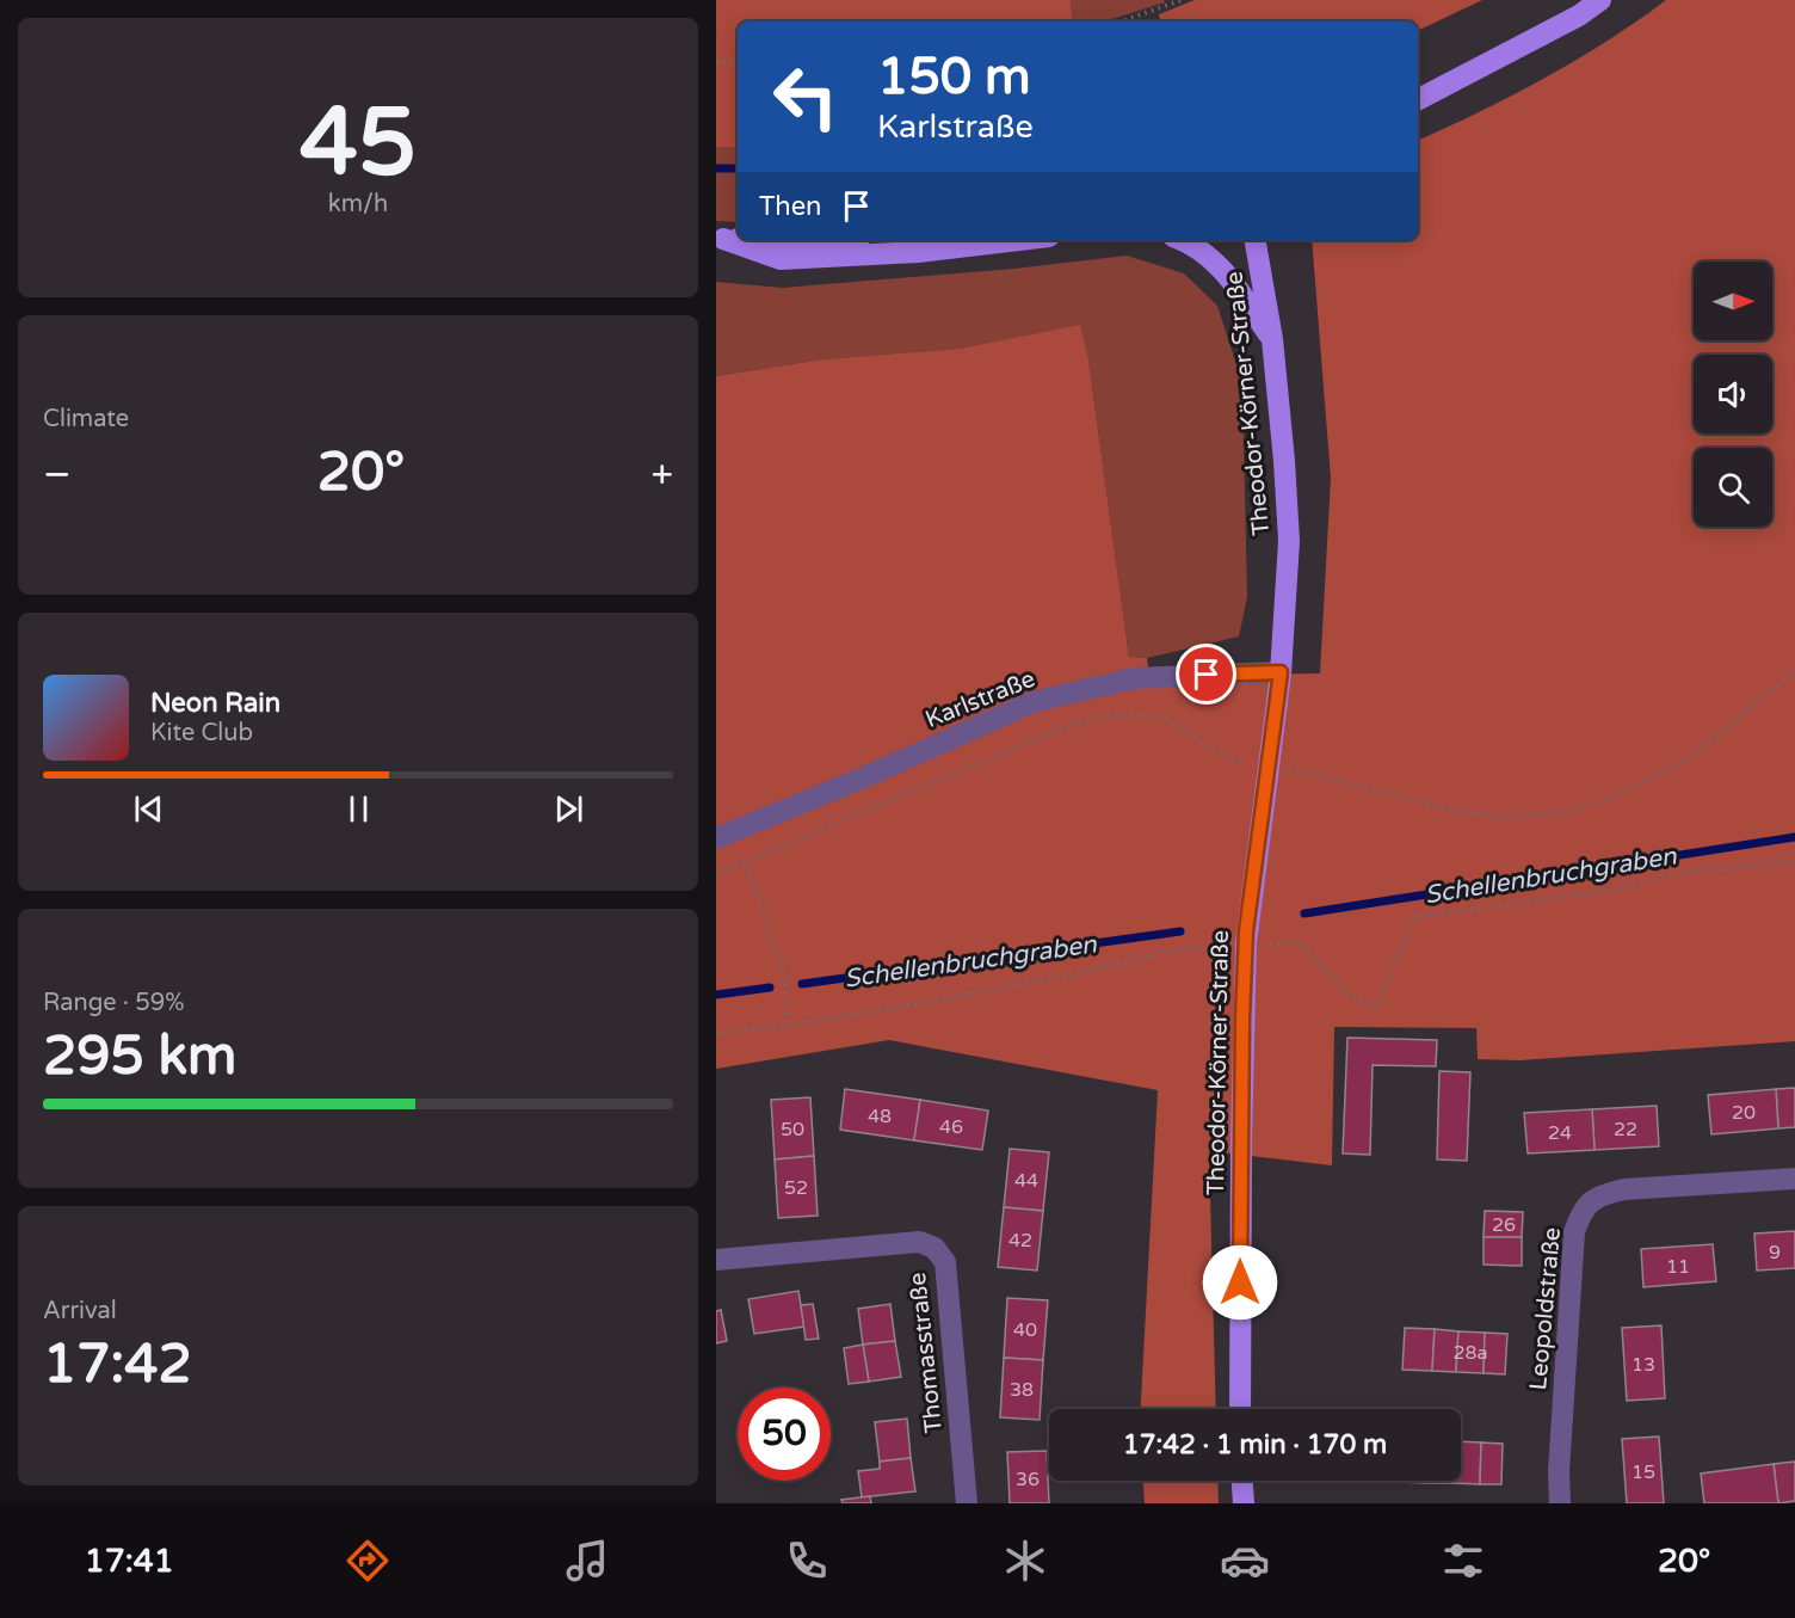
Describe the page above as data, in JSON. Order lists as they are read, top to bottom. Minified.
{"streets":{"main road":["Theodor-Körner-Straße"],"street":["Karlstraße","Leopoldstraße","Thomasstraße"]},"crossings":[["Theodor-Körner-Straße","Karlstraße"]],"water":["Schellenbruchgraben"],"house_numbers":["20","48","46","50","22","24","44","52","26","42","9","11","40","28a","13","38","15","36"],"north":"right","page":{"tile":[["45","km/h"],"Climate",["Range · 59%","295 km"],["Arrival","17:42"]],"turn":["150 m","Karlstraße"],"then":"Then","heat":["−","20°","+"],"song":["Neon Rain","Kite Club"],"limit":"50","trip":"17:42 · 1 min · 170 m","tabs":["17:41","20°"]}}
